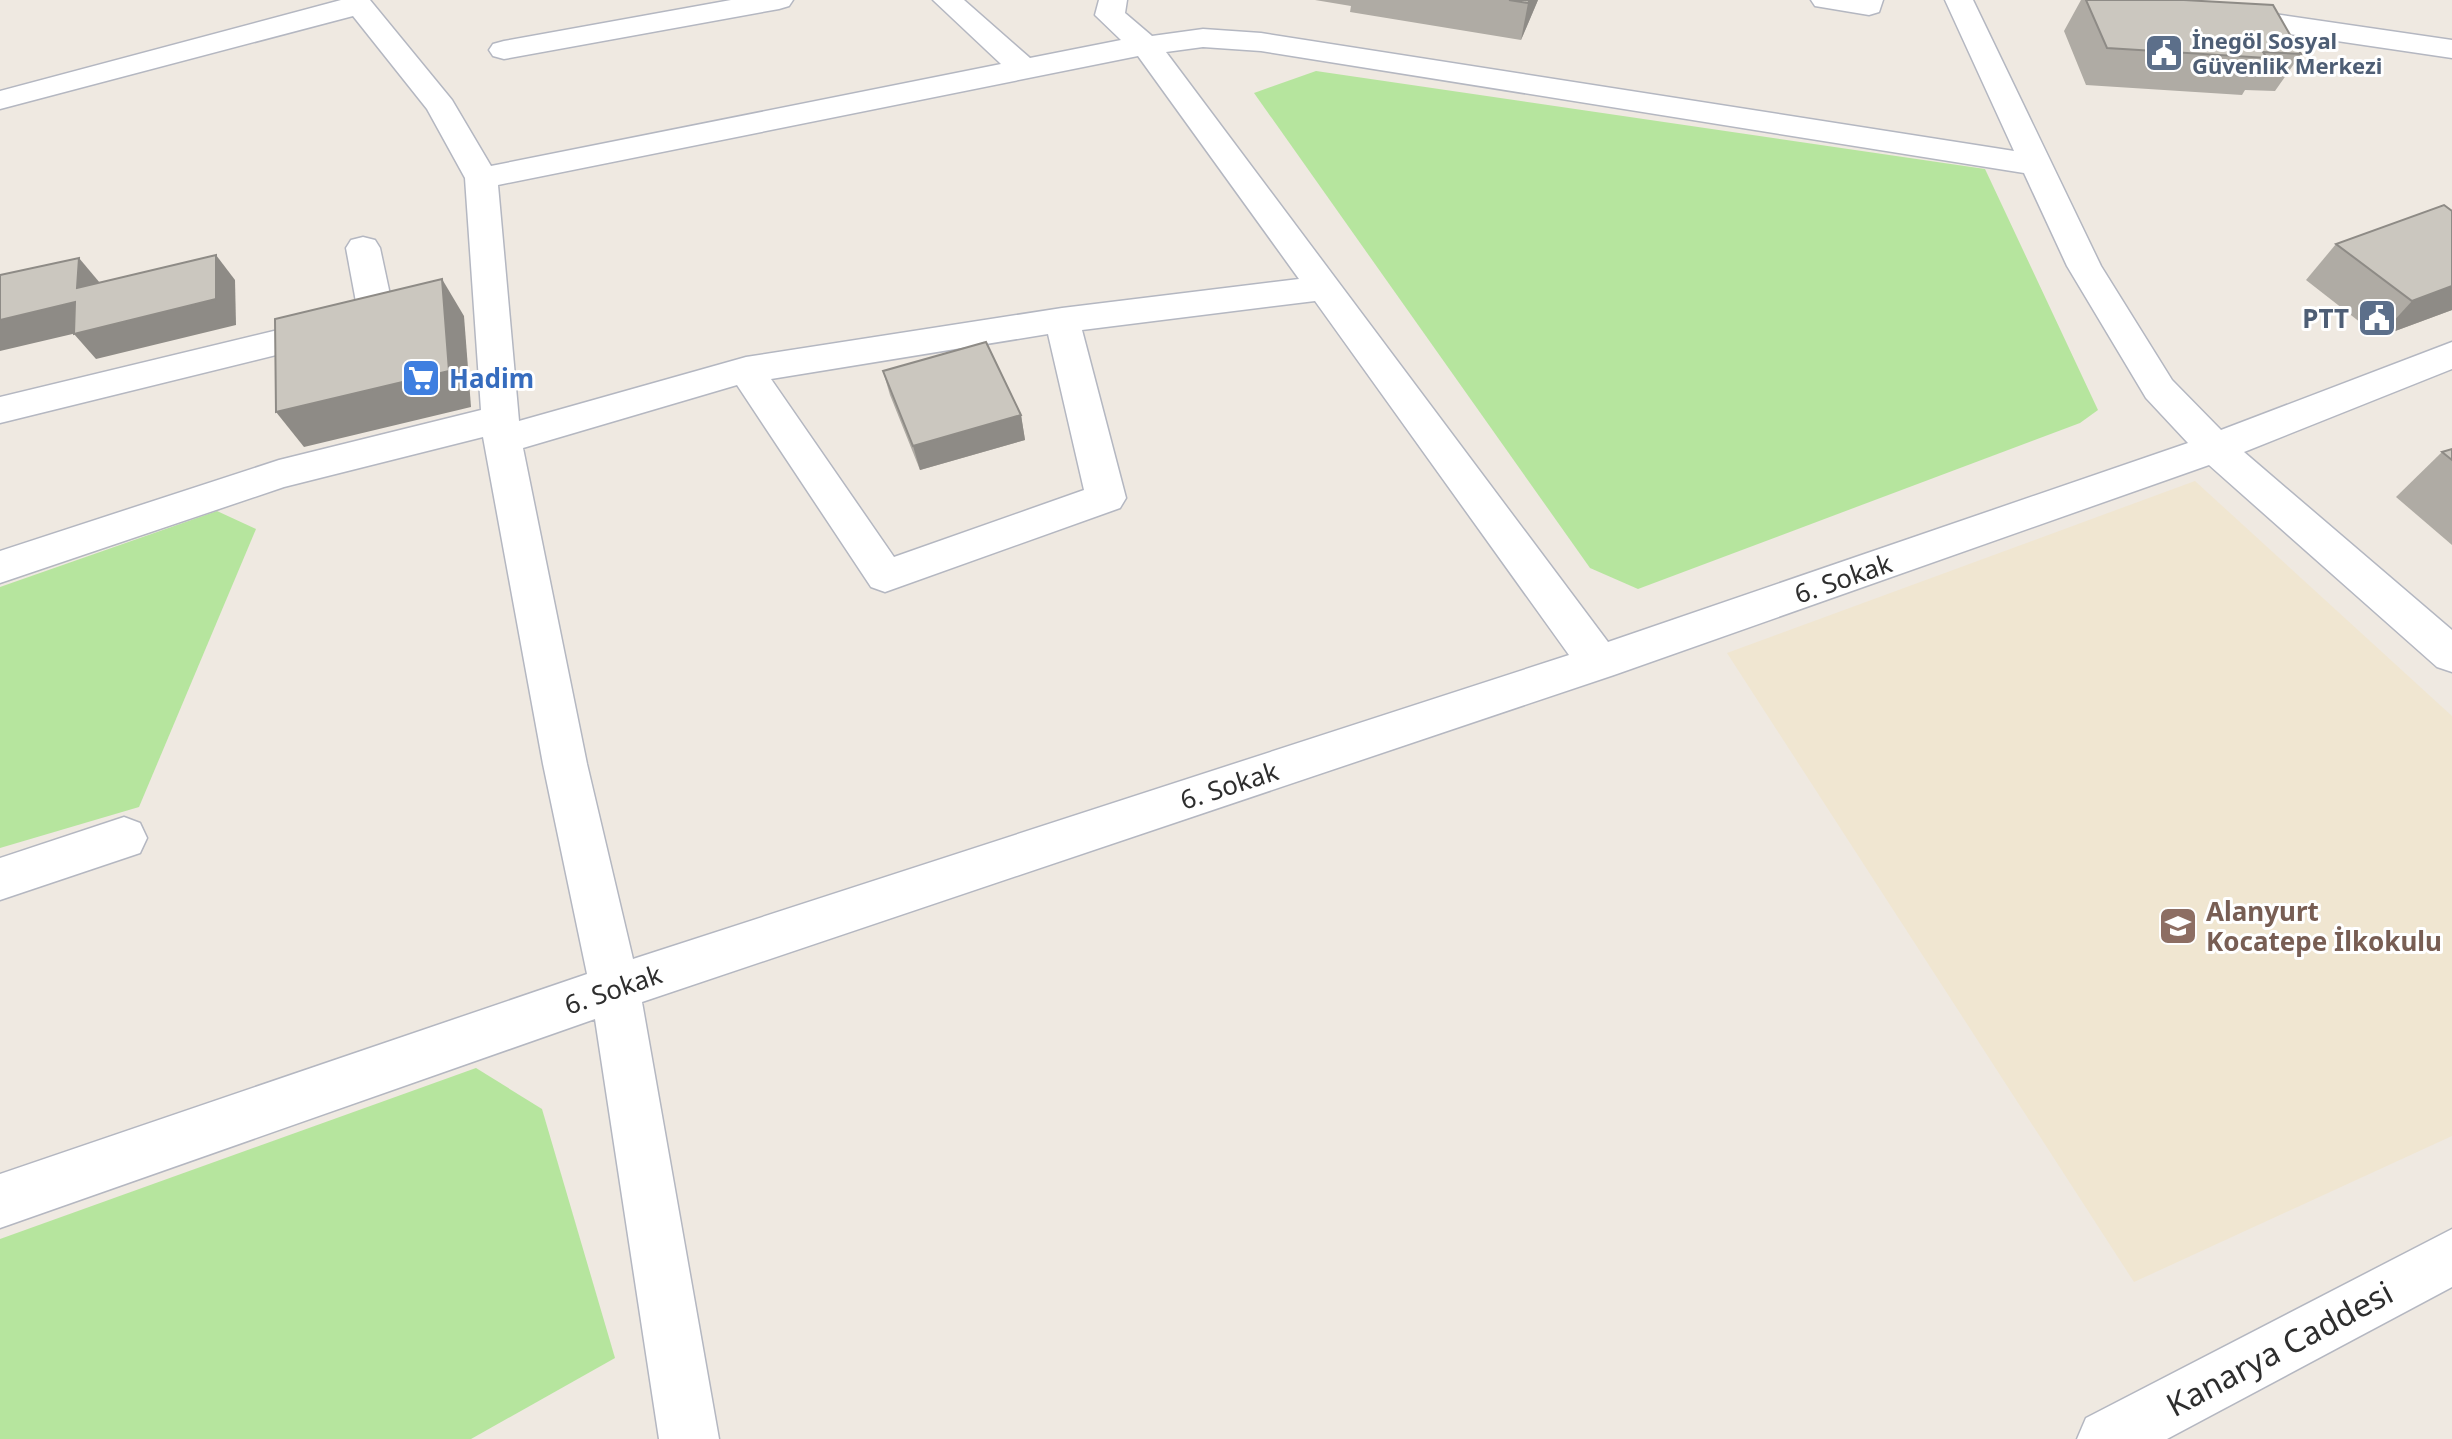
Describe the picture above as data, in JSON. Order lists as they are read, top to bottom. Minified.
{"streets":{"street":["6. Sokak","Kanarya Caddesi"]},"places":{"public building":["İnegöl Sosyal Güvenlik Merkezi","PTT"],"supermarket":["Hadim"],"school or university":["Alanyurt Kocatepe İlkokulu"]}}
